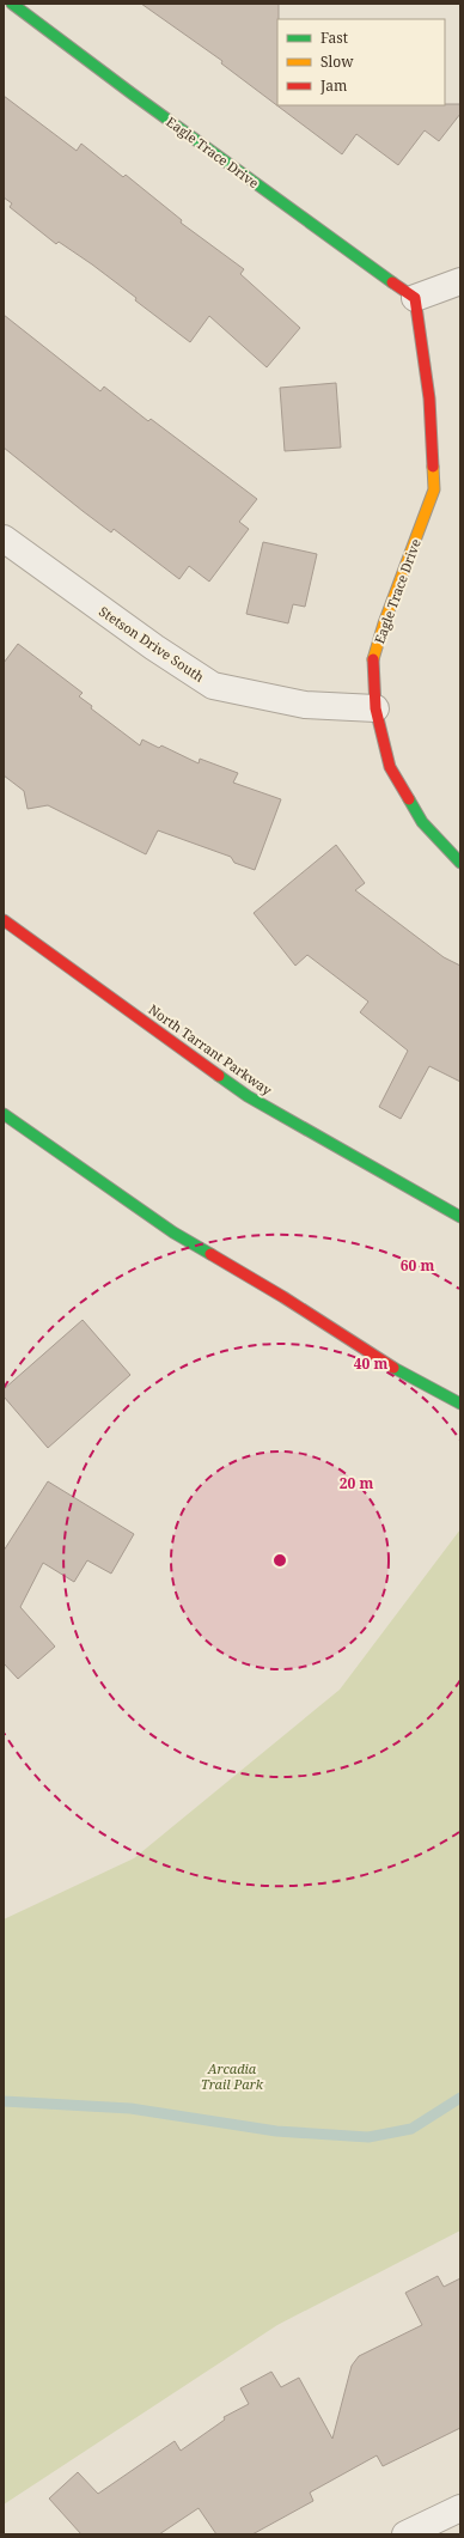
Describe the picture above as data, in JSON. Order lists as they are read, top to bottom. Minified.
{"streets":{"street":["Eagle Trace Drive","Stetson Drive South","North Tarrant Parkway"]},"crossings":[["Eagle Trace Drive","Stetson Drive South"]],"parks":["Arcadia Trail Park"],"legend":["Fast","Slow","Jam"],"rings":["60 m","40 m","20 m"]}
